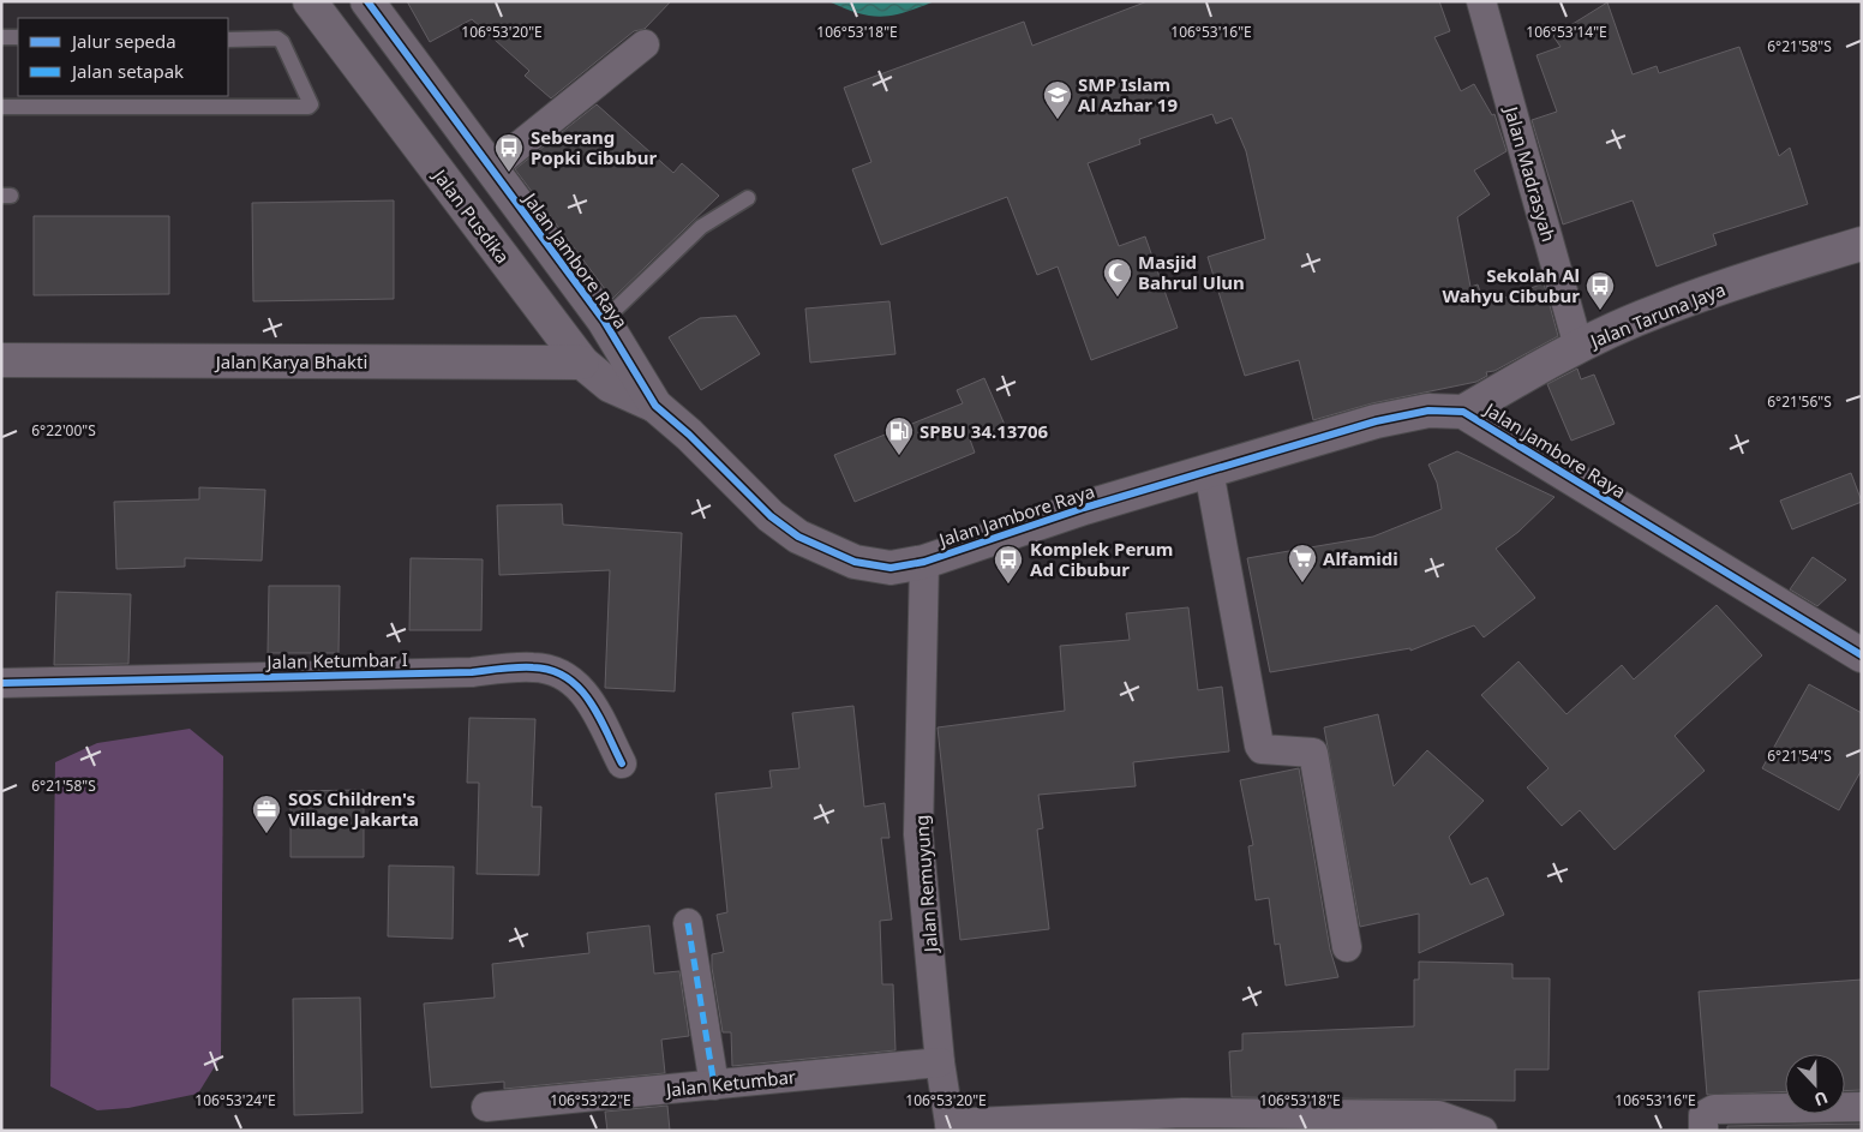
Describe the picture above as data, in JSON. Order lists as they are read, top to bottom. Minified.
{"streets":{"street":["Jalan Madrasyah","Jalan Pusdika","Jalan Jambore Raya","Jalan Taruna Jaya","Jalan Karya Bhakti","Jalan Ketumbar I","Jalan Remuyung","Jalan Ketumbar"]},"crossings":[["Jalan Madrasyah","Jalan Taruna Jaya"],["Jalan Pusdika","Jalan Jambore Raya"],["Jalan Pusdika","Jalan Karya Bhakti"],["Jalan Jambore Raya","Jalan Taruna Jaya"],["Jalan Jambore Raya","Jalan Remuyung"],["Jalan Remuyung","Jalan Ketumbar"]],"places":{"school or university":["SMP Islam Al Azhar 19"],"bus stop":["Seberang Popki Cibubur","Sekolah Al Wahyu Cibubur","Komplek Perum Ad Cibubur"],"mosque":["Masjid Bahrul Ulun"],"fuel station":["SPBU 34.13706"],"supermarket":["Alfamidi"],"office":["SOS Children's Village Jakarta"]},"legend":["Jalur sepeda","Jalan setapak"],"north":"bottom","coordinates":["106°53'20\"E","106°53'18\"E","106°53'16\"E","106°53'14\"E","6°21'58\"S","6°21'56\"S","6°22'00\"S","6°21'54\"S","106°53'24\"E","106°53'22\"E"]}
